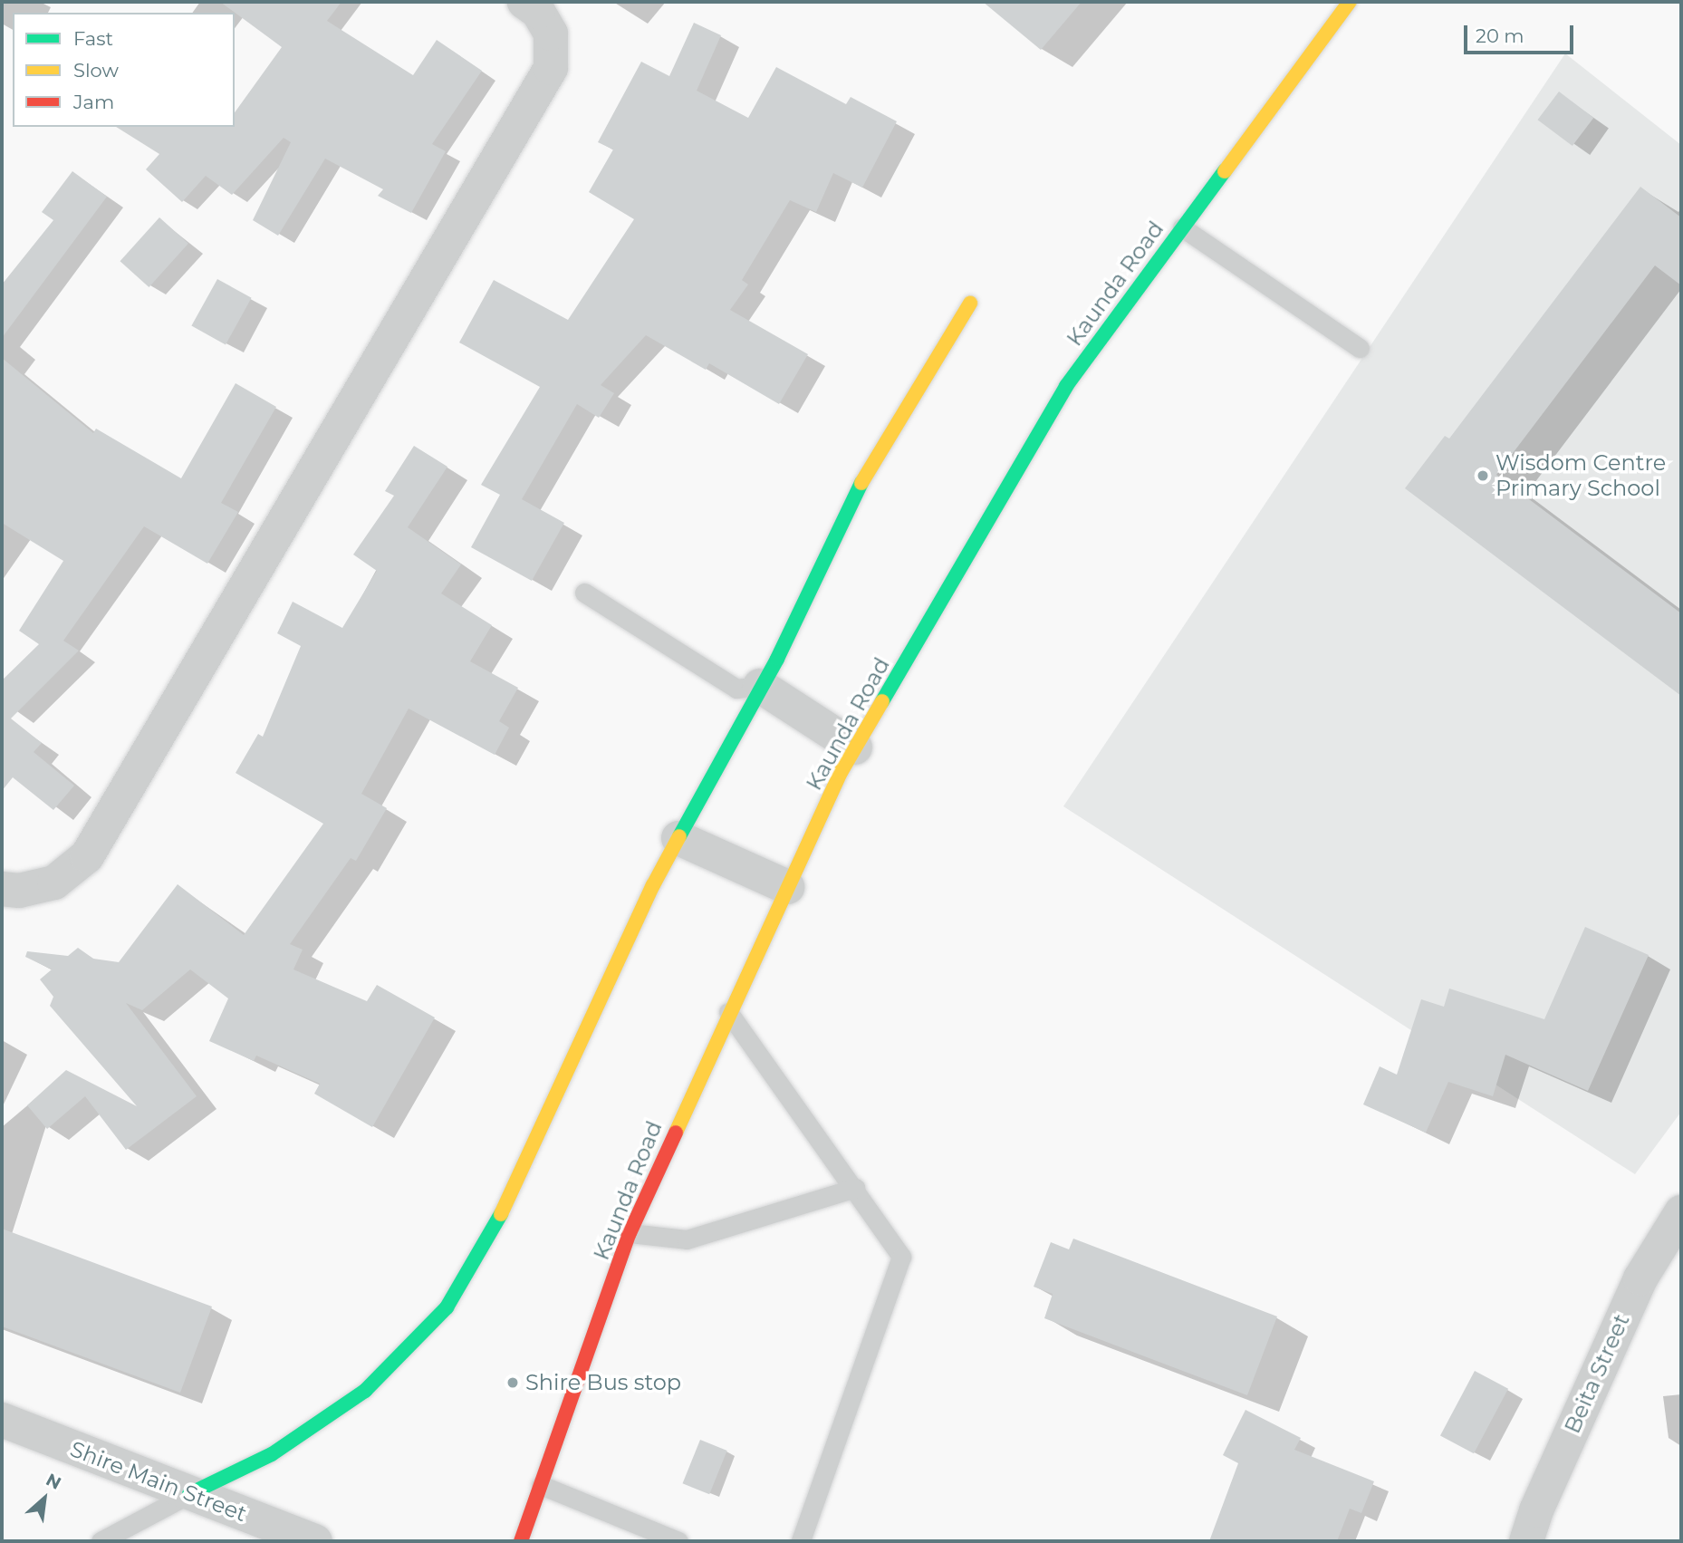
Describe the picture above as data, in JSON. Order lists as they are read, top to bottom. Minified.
{"streets":{"main road":["Kaunda Road"],"street":["Beita Street","Shire Main Street"]},"places":["Wisdom Centre Primary School","Shire Bus stop"],"legend":["Fast","Slow","Jam"],"scale_bar":"20 m","north":"top right"}
